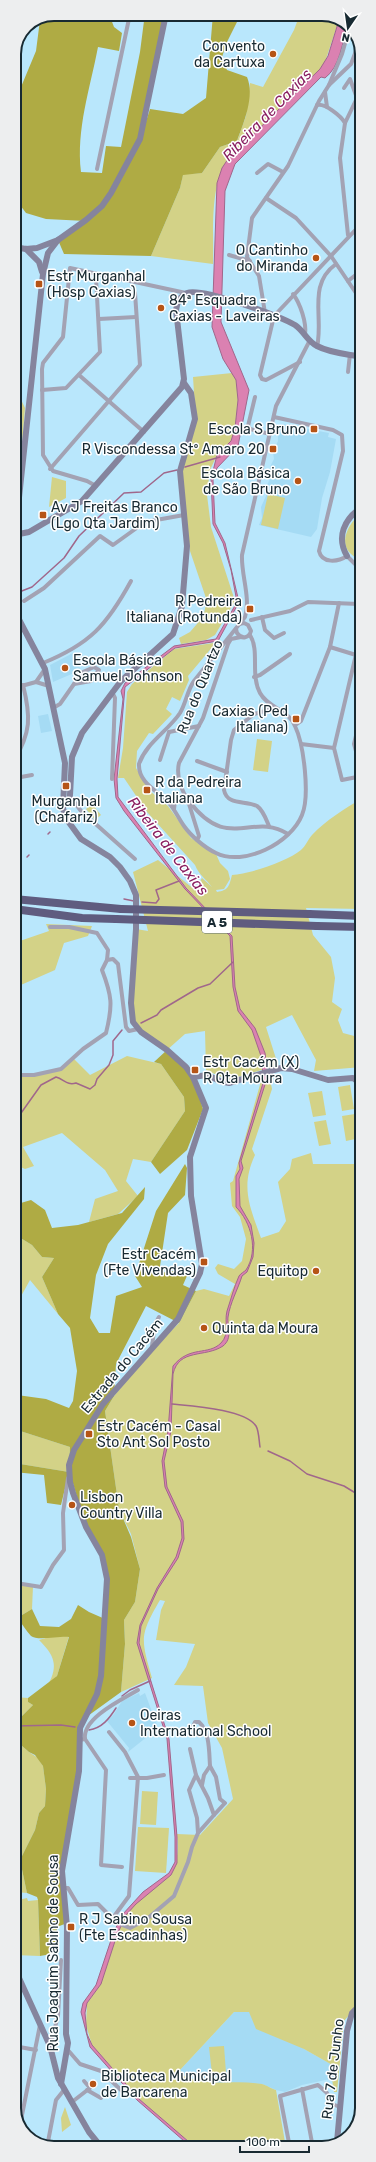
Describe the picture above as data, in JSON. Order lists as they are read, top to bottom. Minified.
{"streets":{"highway":["A 5"],"street":["Rua do Quartzo","Estrada do Cacém","Rua Joaquim Sabino de Sousa","Rua 7 de Junho"]},"crossings":[["Estrada do Cacém","Rua Joaquim Sabino de Sousa"]],"water":["Ribeira de Caxias"],"places":{"other":["Convento da Cartuxa","O Cantinho do Miranda","84ª Esquadra - Caxias - Laveiras","Escola Básica de São Bruno","Escola Básica Samuel Johnson","Equitop","Quinta da Moura","Lisbon Country Villa","Oeiras International School","Biblioteca Municipal de Barcarena"],"transit":["Estr Murganhal (Hosp Caxias)","Escola S Bruno","R Viscondessa Stº Amaro 20","Av J Freitas Branco (Lgo Qta Jardim)","R Pedreira Italiana (Rotunda)","Caxias (Ped Italiana)","Murganhal (Chafariz)","R da Pedreira Italiana","Estr Cacém (X) R Qta Moura","Estr Cacém (Fte Vivendas)","Estr Cacém - Casal Sto Ant Sol Posto","R J Sabino Sousa (Fte Escadinhas)"]},"scale_bar":"100 m","north":"bottom"}
